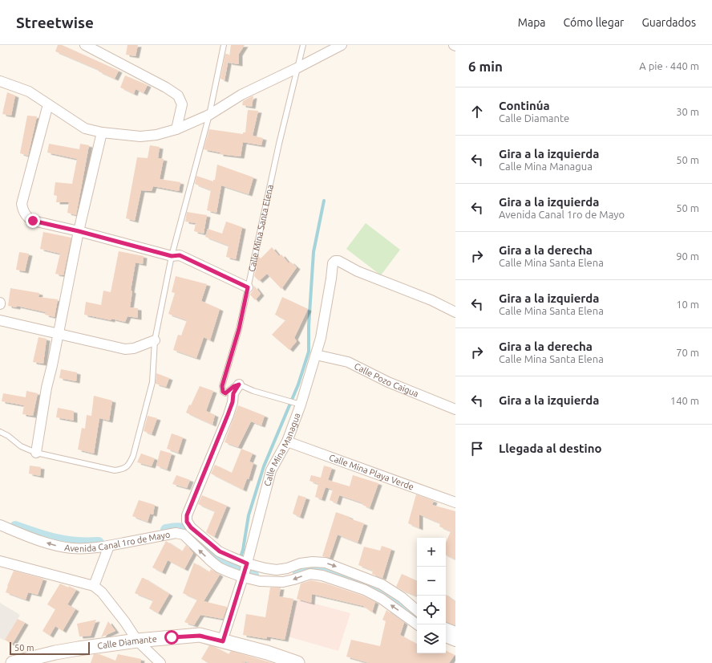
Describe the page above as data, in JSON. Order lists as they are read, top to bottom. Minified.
{"streets":{"street":["Calle Pozo Caigua","Calle Mina Managua","Calle Mina Playa Verde","Avenida Canal 1ro de Mayo","Calle Diamante"],"lane":["Calle Mina Santa Elena"]},"crossings":[["Calle Pozo Caigua","Calle Mina Managua"],["Calle Mina Managua","Calle Mina Playa Verde"],["Calle Mina Managua","Avenida Canal 1ro de Mayo"],["Calle Mina Managua","Calle Diamante"]],"scale_bar":"50 m","page":{"header":"Streetwise","nav":["Mapa","Cómo llegar","Guardados"],"heading":["6 min","A pie · 440 m"],"list":[["Continúa","Calle Diamante","30 m"],["Gira a la izquierda","Calle Mina Managua","50 m"],["Gira a la izquierda","Avenida Canal 1ro de Mayo","50 m"],["Gira a la derecha","Calle Mina Santa Elena","90 m"],["Gira a la izquierda","Calle Mina Santa Elena","10 m"],["Gira a la derecha","Calle Mina Santa Elena","70 m"],["Gira a la izquierda","140 m"],"Llegada al destino"],"map_buttons":["+","−"],"scale":"50 m"}}
